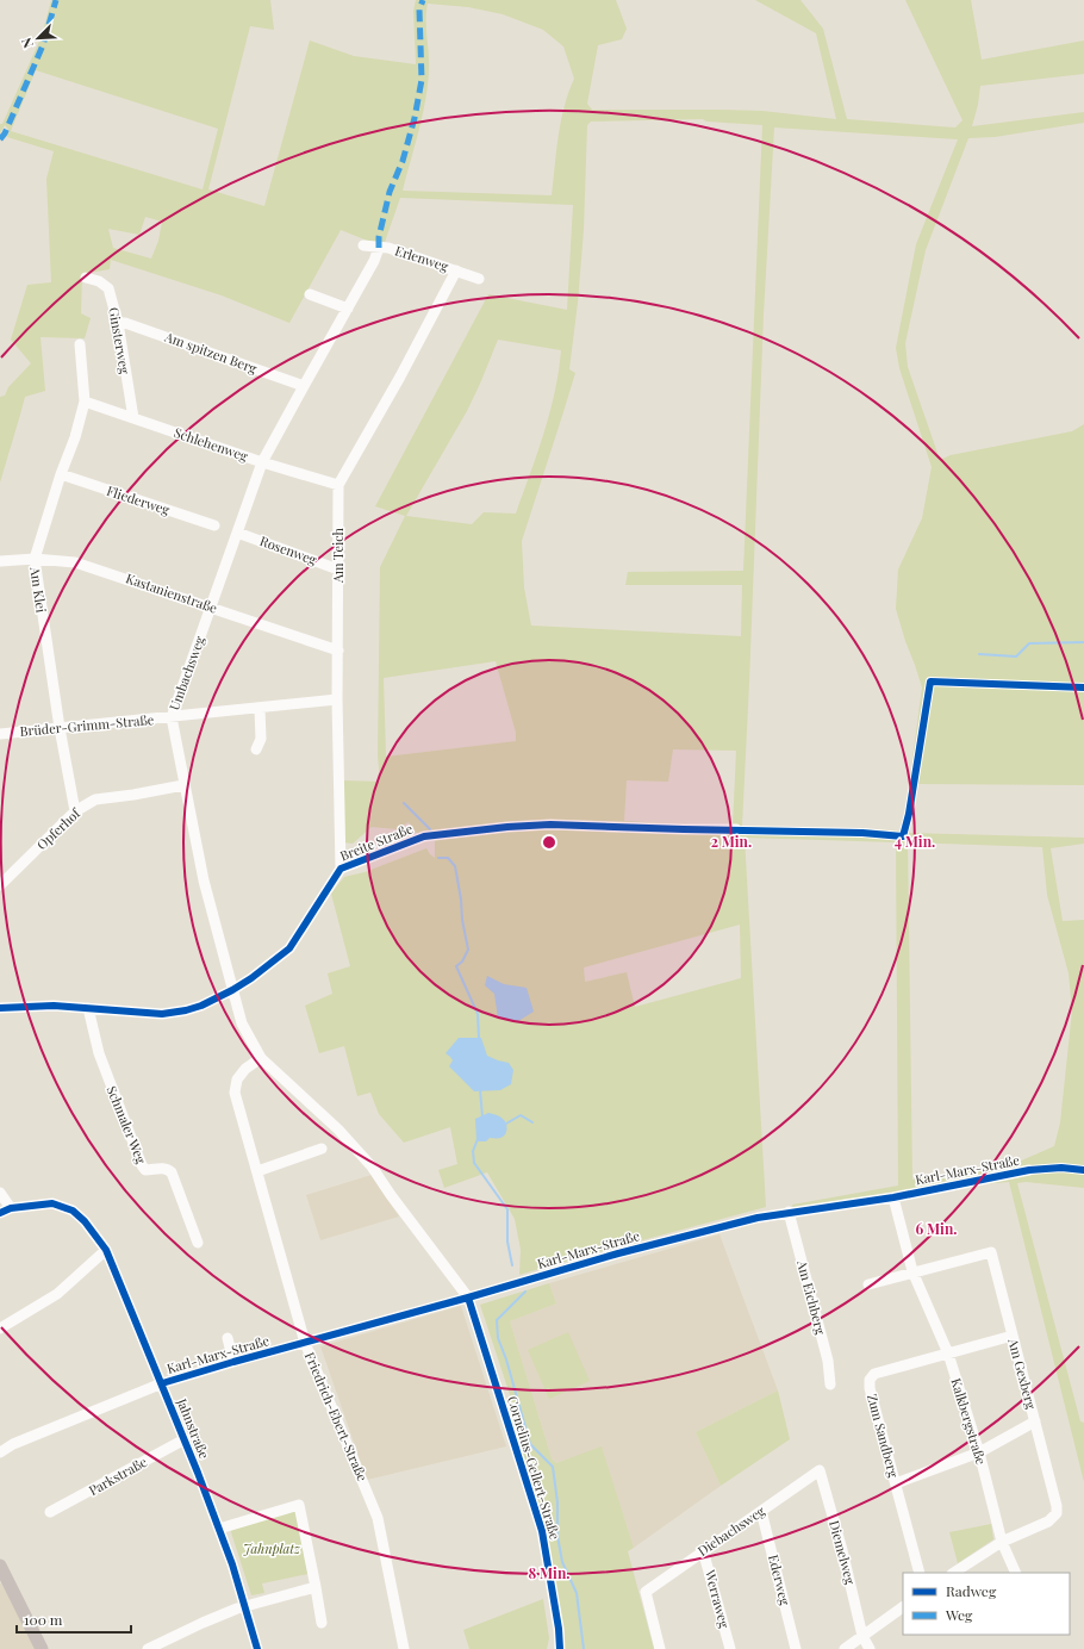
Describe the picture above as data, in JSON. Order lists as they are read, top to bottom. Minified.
{"streets":{"street":["Erlenweg","Ginsterweg","Am spitzen Berg","Schlehenweg","Fliederweg","Rosenweg","Am Teich","Am Klei","Kastanienstraße","Umbachsweg","Brüder-Grimm-Straße","Opferhof","Breite Straße","Schmaler Weg","Karl-Marx-Straße","Am Eichberg","Am Gexberg","Friedrich-Ebert-Straße","Kalkbergstraße","Jahnstraße","Zum Sandberg","Cornelius-Gellert-Straße","Parkstraße","Diebachsweg","Diemelweg","Ederweg","Werraweg"]},"crossings":[["Erlenweg","Am Teich"],["Erlenweg","Umbachsweg"],["Ginsterweg","Am spitzen Berg"],["Ginsterweg","Schlehenweg"],["Am spitzen Berg","Umbachsweg"],["Schlehenweg","Am Teich"],["Schlehenweg","Am Klei"],["Schlehenweg","Umbachsweg"],["Fliederweg","Am Klei"],["Rosenweg","Am Teich"],["Rosenweg","Umbachsweg"],["Am Teich","Kastanienstraße"],["Am Teich","Brüder-Grimm-Straße"],["Am Teich","Breite Straße"],["Am Klei","Kastanienstraße"],["Am Klei","Brüder-Grimm-Straße"],["Am Klei","Opferhof"],["Kastanienstraße","Umbachsweg"],["Umbachsweg","Brüder-Grimm-Straße"],["Umbachsweg","Opferhof"],["Umbachsweg","Breite Straße"],["Umbachsweg","Friedrich-Ebert-Straße"],["Umbachsweg","Cornelius-Gellert-Straße"],["Breite Straße","Schmaler Weg"],["Karl-Marx-Straße","Am Eichberg"],["Karl-Marx-Straße","Friedrich-Ebert-Straße"],["Karl-Marx-Straße","Kalkbergstraße"],["Karl-Marx-Straße","Jahnstraße"],["Karl-Marx-Straße","Cornelius-Gellert-Straße"],["Am Gexberg","Kalkbergstraße"],["Friedrich-Ebert-Straße","Cornelius-Gellert-Straße"],["Kalkbergstraße","Zum Sandberg"],["Jahnstraße","Parkstraße"],["Diebachsweg","Diemelweg"],["Diebachsweg","Ederweg"],["Diebachsweg","Werraweg"]],"parks":["Jahnplatz"],"legend":["Radweg","Weg"],"scale_bar":"100 m","north":"bottom left","rings":["2 Min.","4 Min.","6 Min.","8 Min."]}
